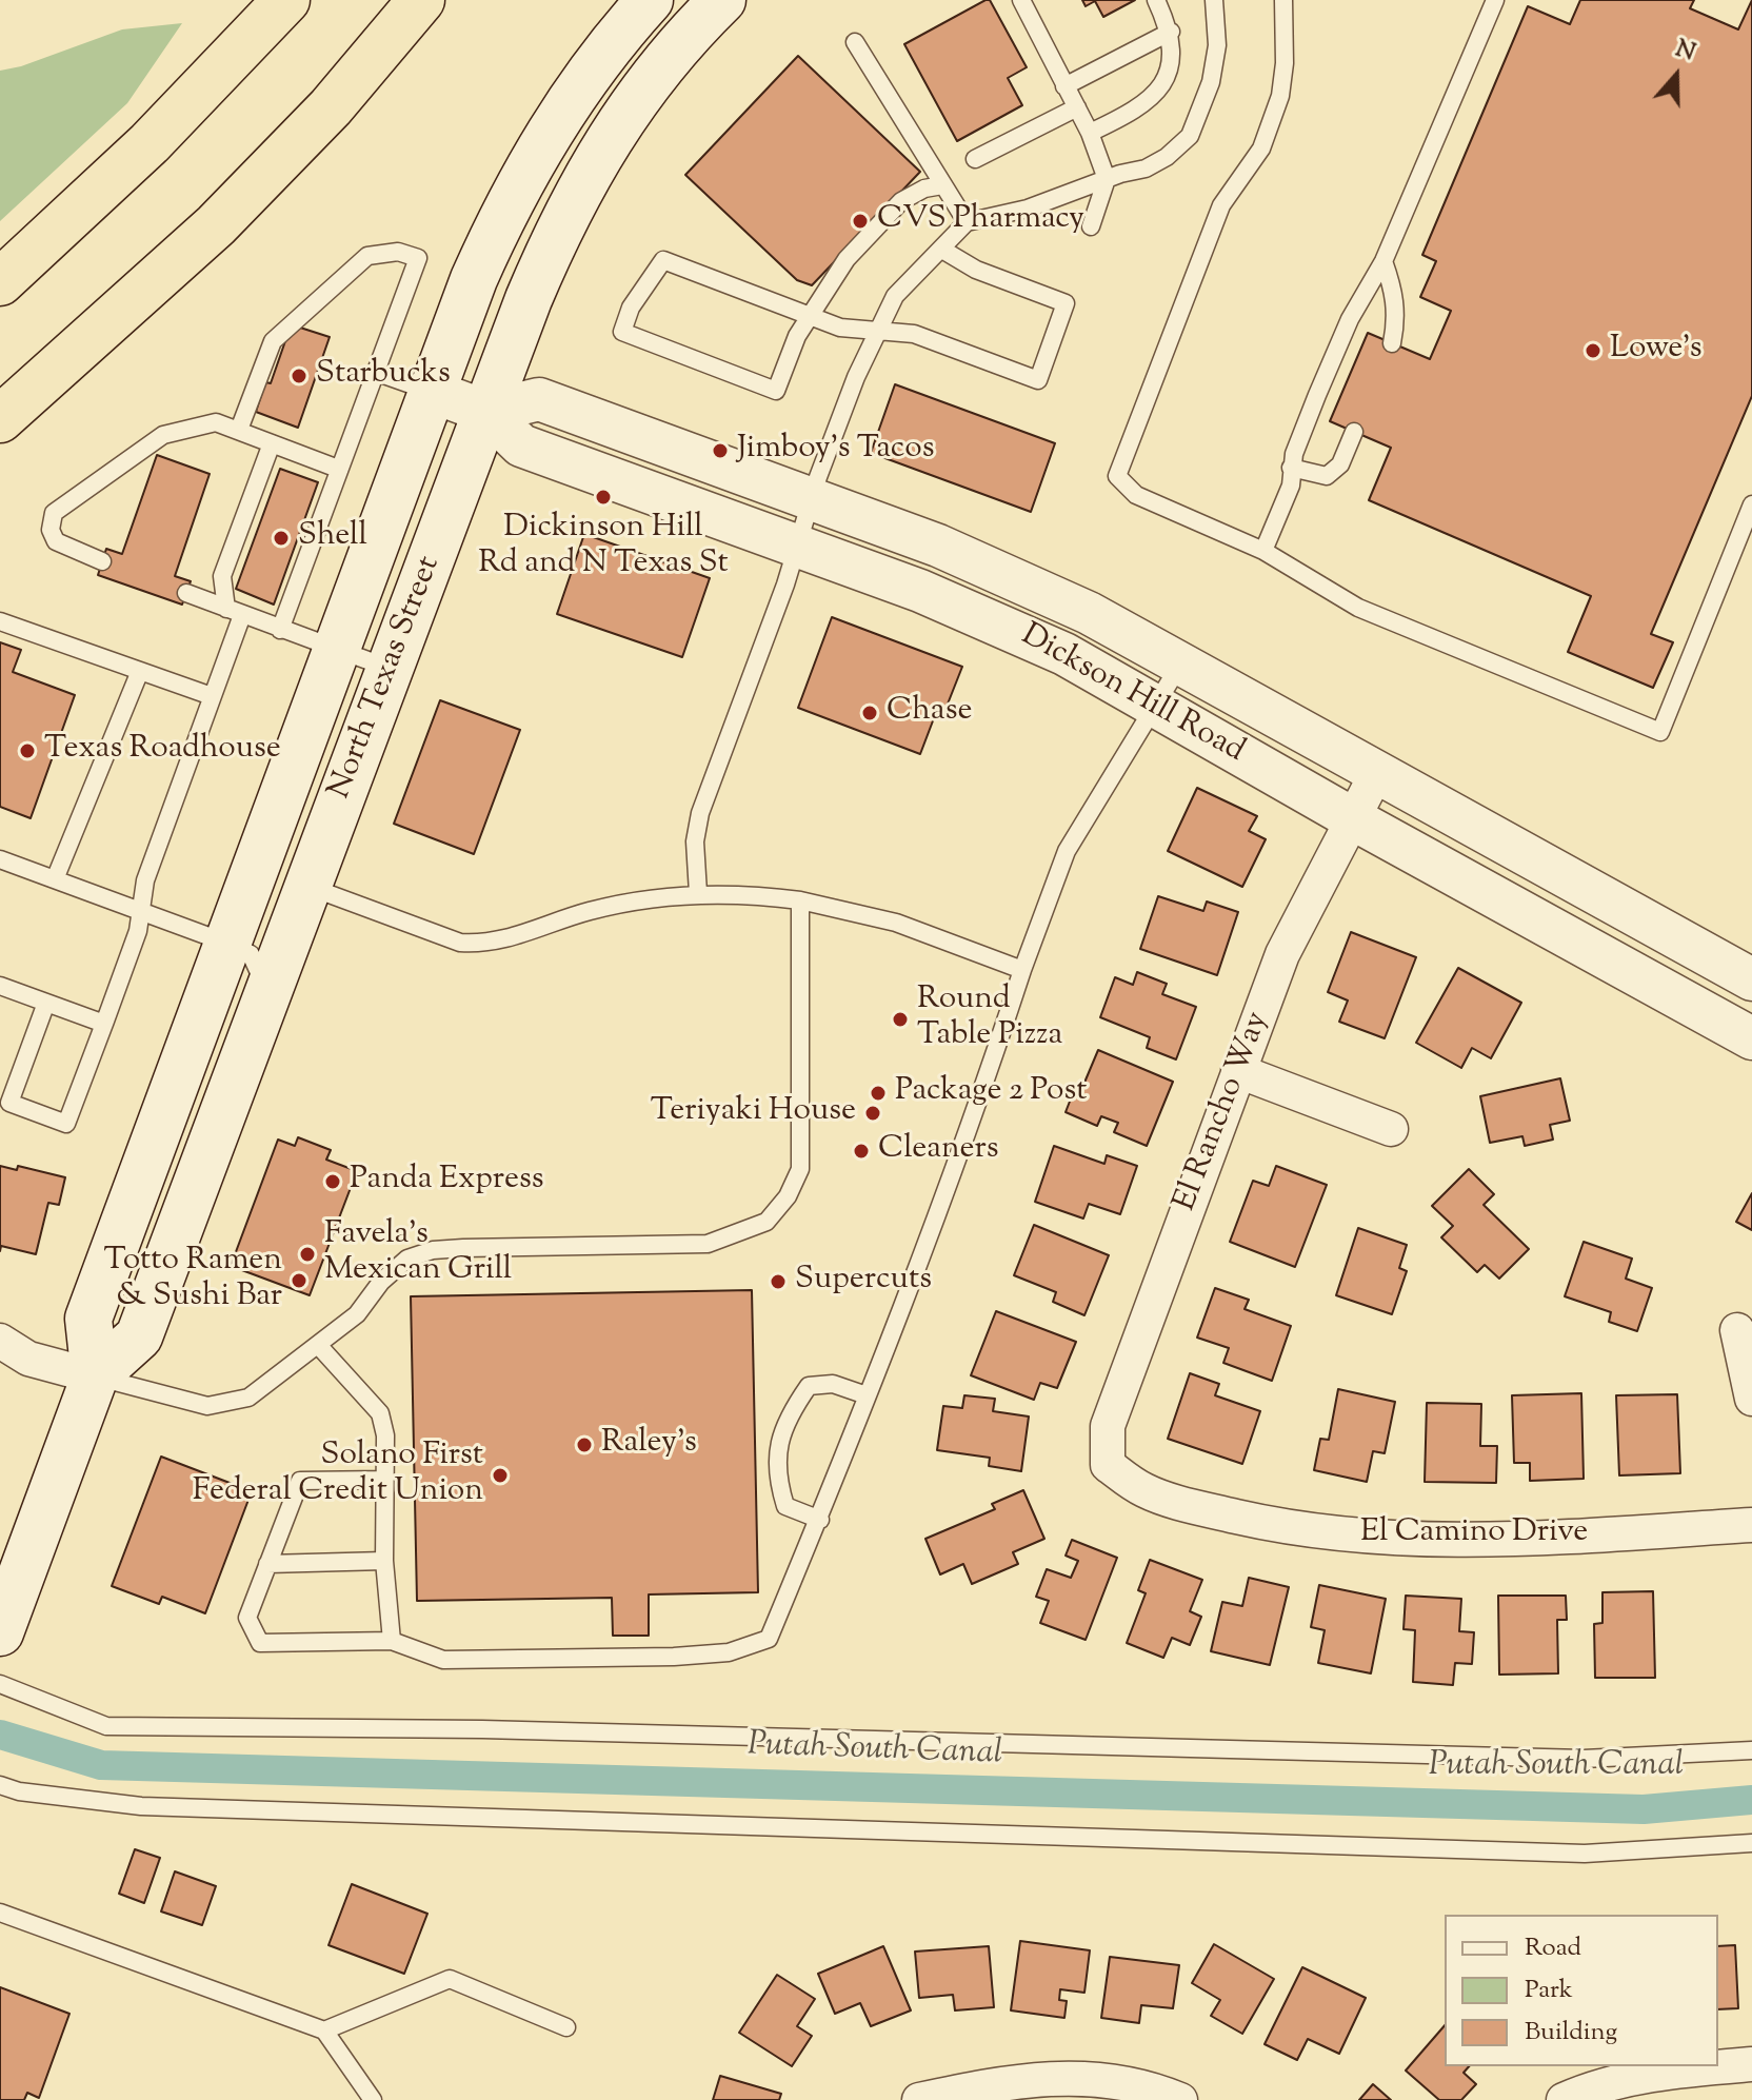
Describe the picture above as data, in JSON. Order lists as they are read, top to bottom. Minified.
{"streets":{"main road":["North Texas Street"],"street":["Dickson Hill Road","El Rancho Way","El Camino Drive"]},"crossings":[["North Texas Street","Dickson Hill Road"],["Dickson Hill Road","El Rancho Way"],["El Rancho Way","El Camino Drive"]],"water":["Putah South Canal"],"places":["CVS Pharmacy","Lowe's","Starbucks","Jimboy's Tacos","Dickinson Hill Rd and N Texas St","Shell","Chase","Texas Roadhouse","Round Table Pizza","Package 2 Post","Teriyaki House","Cleaners","Panda Express","Favela's Mexican Grill","Totto Ramen & Sushi Bar","Supercuts","Raley's","Solano First Federal Credit Union"],"legend":["Road","Park","Building"],"north":"top"}
